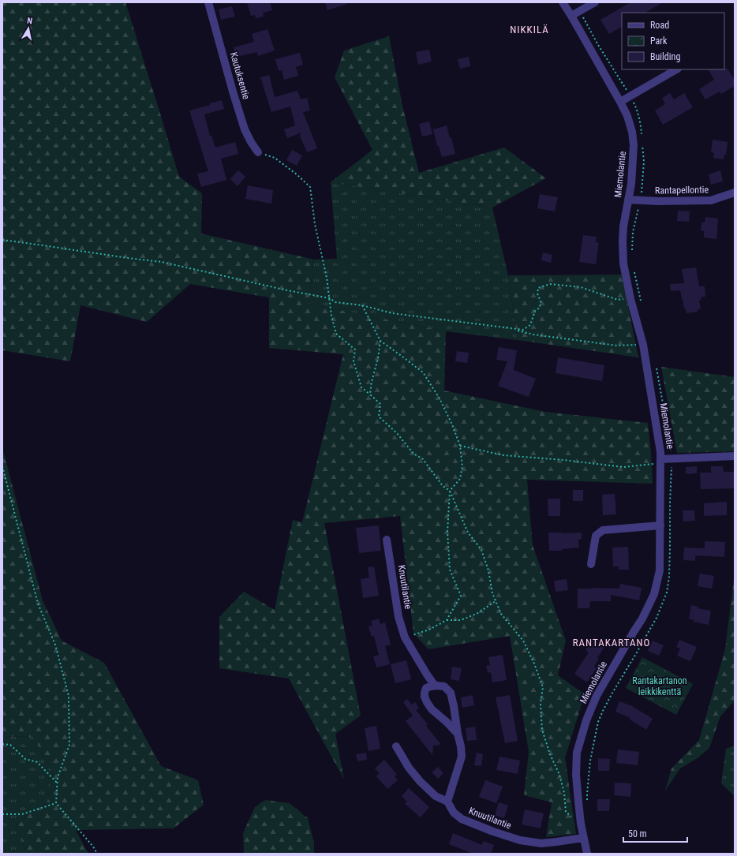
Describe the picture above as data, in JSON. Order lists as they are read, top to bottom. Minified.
{"streets":{"street":["Kautuksentie","Miemolantie","Rantapellontie","Knuutilantie"]},"crossings":[["Miemolantie","Rantapellontie"],["Miemolantie","Knuutilantie"]],"districts":["NIKKILÄ","RANTAKARTANO"],"parks":["Rantakartanon leikkikenttä"],"legend":["Road","Park","Building"],"scale_bar":"50 m","north":"top"}
